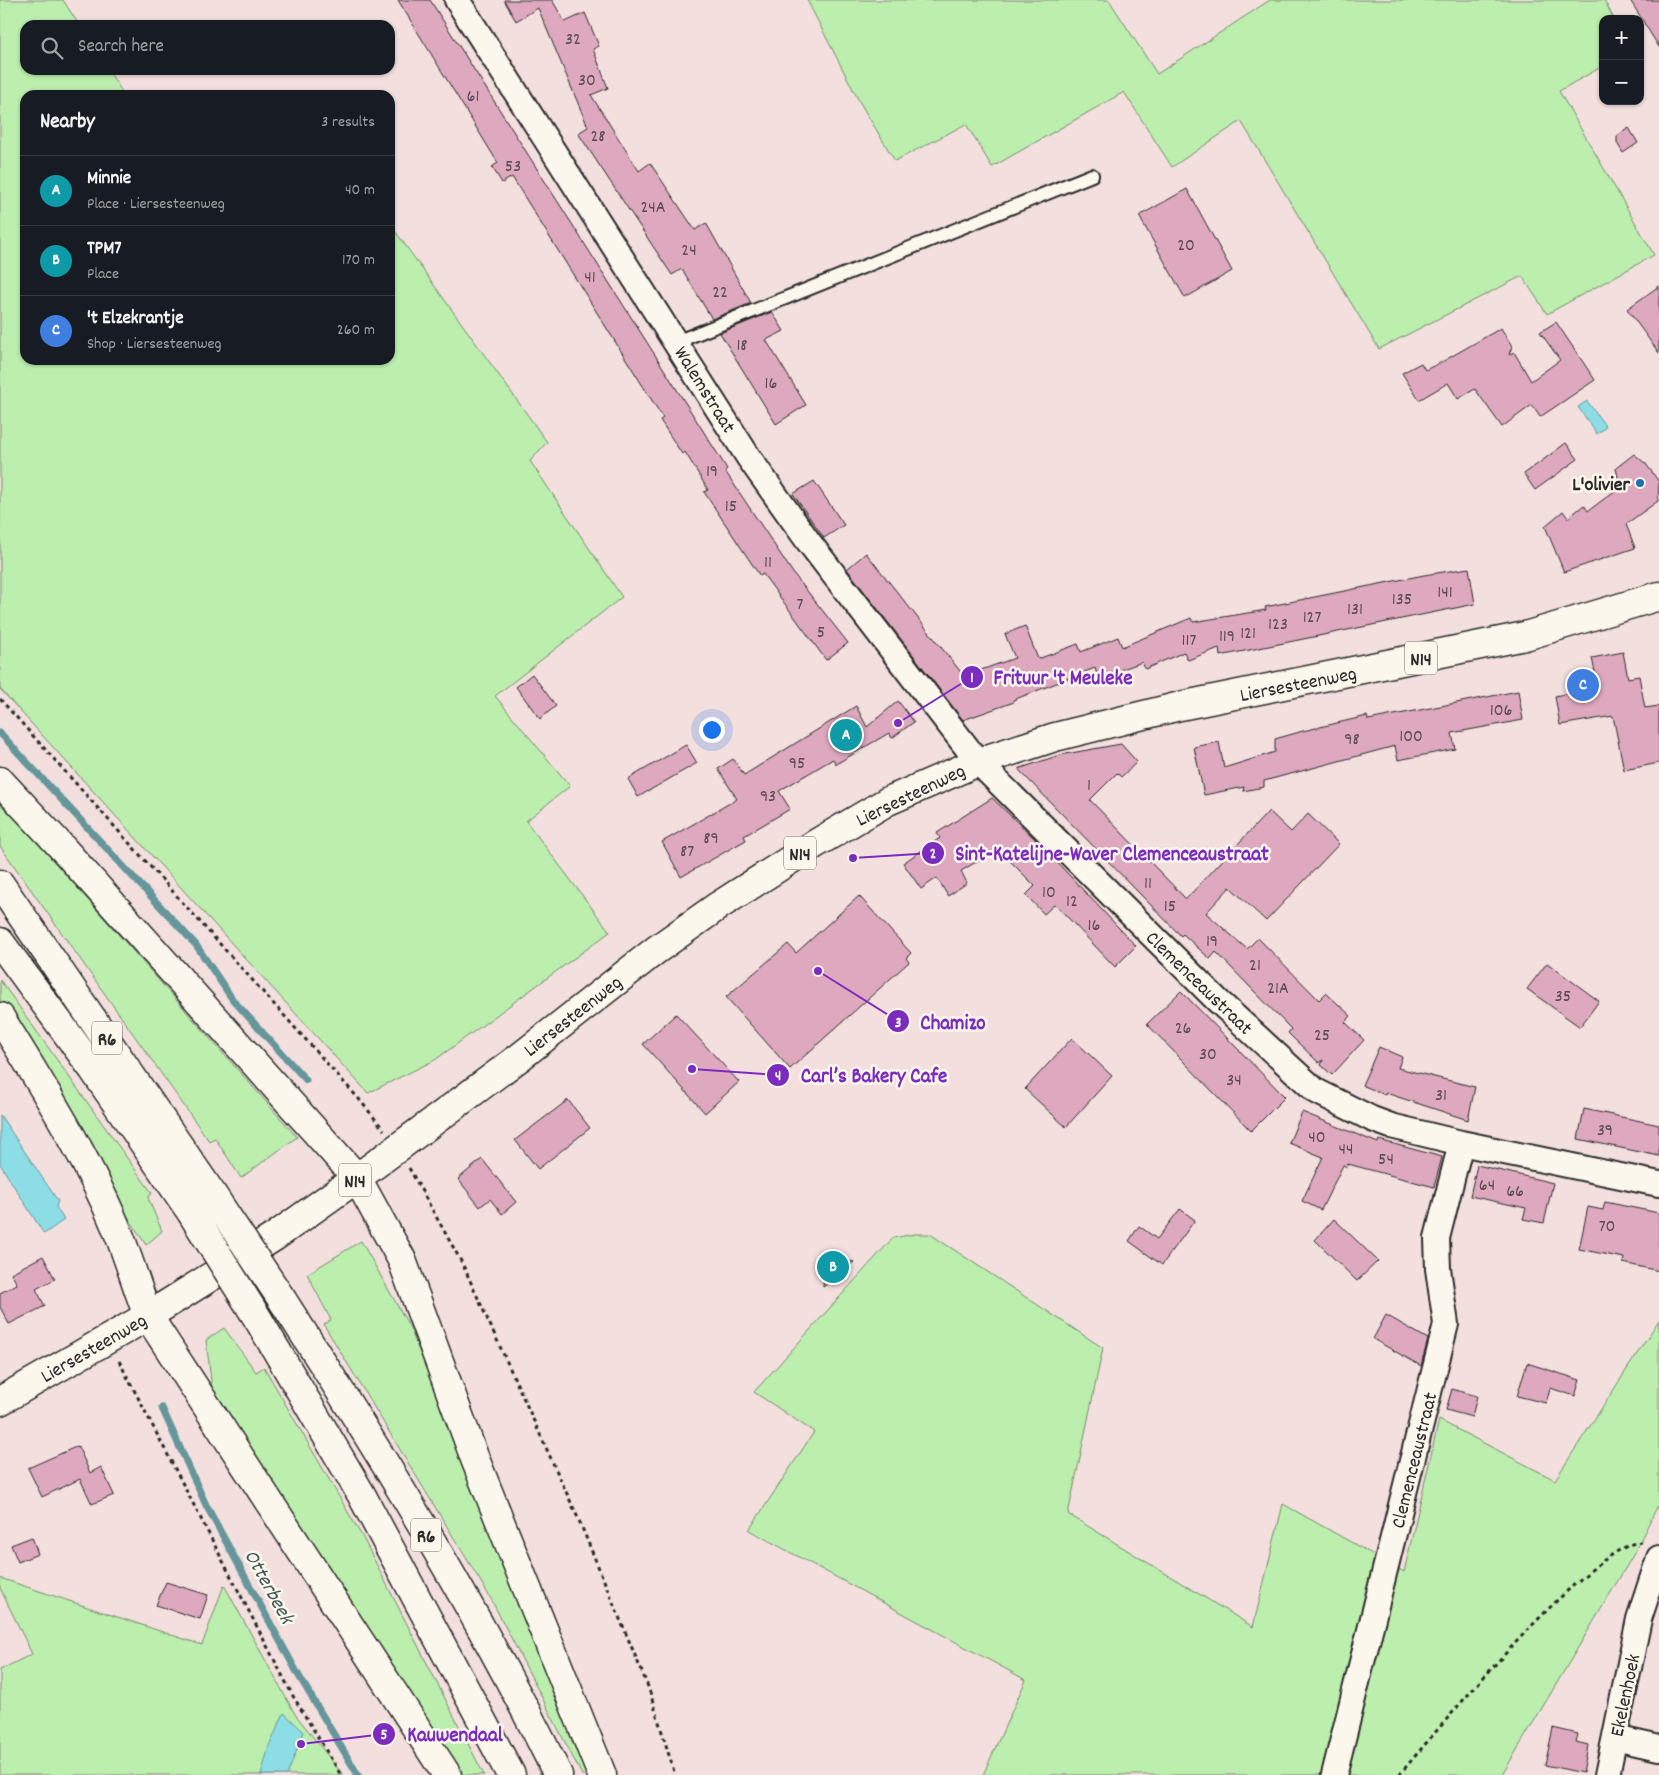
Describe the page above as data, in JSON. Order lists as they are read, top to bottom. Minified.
{"streets":{"main road":["N14","Liersesteenweg","R6"],"street":["Walemstraat","Clemenceaustraat","Ekelenhoek"]},"crossings":[["Walemstraat","Liersesteenweg"],["Walemstraat","Clemenceaustraat"],["Liersesteenweg","Clemenceaustraat"]],"water":["Otterbeek"],"places":["L'olivier","Frituur 't Meuleke","Sint-Katelijne-Waver Clemenceaustraat","Chamizo","Carl’s Bakery Cafe","Kauwendaal"],"house_numbers":["32","30","61","28","53","24A","20","24","41","22","18","16","19","15","11","141","135","7","131","127","123","5","121","119","117","106","100","98","95","1","93","89","87","11","10","12","15","16","19","21","21A","35","26","25","30","34","31","39","40","44","54","64","66","70"],"page":{"map_buttons":["+","−"],"search":"Search here","heading":["Nearby","3 results"],"list":[{"mark":"A","name":"Minnie","note":"Place · Liersesteenweg","value":"40 m"},{"mark":"B","name":"TPM7","note":"Place","value":"170 m"},{"mark":"C","name":"'t Elzekrantje","note":"Shop · Liersesteenweg","value":"260 m"}],"pins":["C","A","B"]}}
